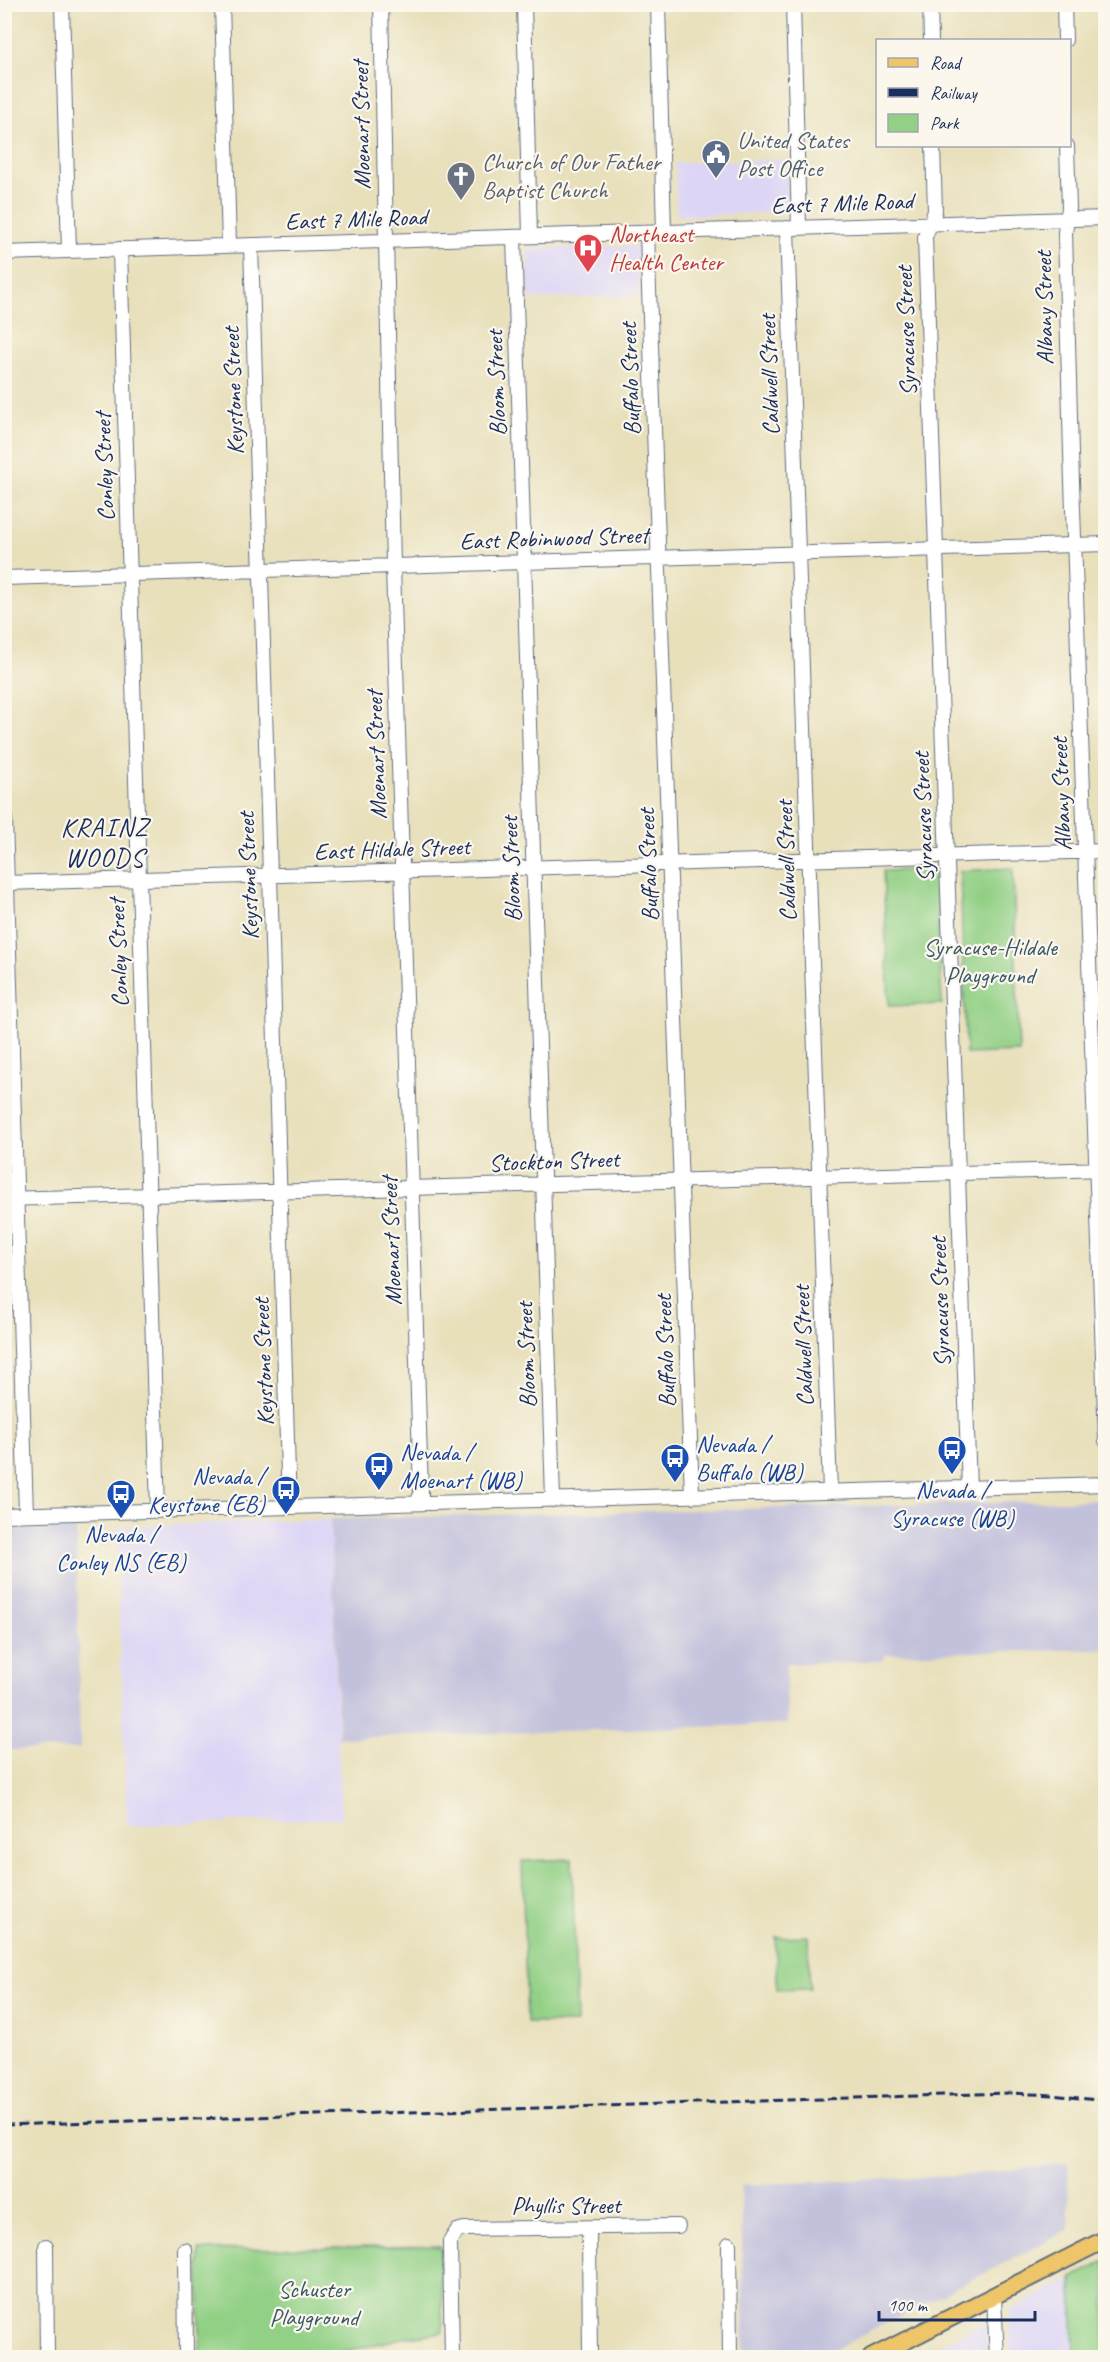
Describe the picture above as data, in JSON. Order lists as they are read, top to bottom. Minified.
{"streets":{"street":["Moenart Street","East 7 Mile Road","Albany Street","Syracuse Street","Caldwell Street","Buffalo Street","Bloom Street","Keystone Street","Conley Street","East Robinwood Street","East Hildale Street","Stockton Street","Phyllis Street"]},"crossings":[["Moenart Street","East 7 Mile Road"],["Moenart Street","East Robinwood Street"],["Moenart Street","East Hildale Street"],["Moenart Street","Stockton Street"],["East 7 Mile Road","Albany Street"],["East 7 Mile Road","Syracuse Street"],["East 7 Mile Road","Caldwell Street"],["East 7 Mile Road","Buffalo Street"],["East 7 Mile Road","Bloom Street"],["East 7 Mile Road","Keystone Street"],["East 7 Mile Road","Conley Street"],["Albany Street","East Robinwood Street"],["Albany Street","East Hildale Street"],["Albany Street","Stockton Street"],["Syracuse Street","East Robinwood Street"],["Syracuse Street","East Hildale Street"],["Syracuse Street","Stockton Street"],["Caldwell Street","East Robinwood Street"],["Caldwell Street","East Hildale Street"],["Caldwell Street","Stockton Street"],["Buffalo Street","East Robinwood Street"],["Buffalo Street","East Hildale Street"],["Buffalo Street","Stockton Street"],["Bloom Street","East Robinwood Street"],["Bloom Street","East Hildale Street"],["Bloom Street","Stockton Street"],["Keystone Street","East Robinwood Street"],["Keystone Street","East Hildale Street"],["Keystone Street","Stockton Street"],["Conley Street","East Robinwood Street"],["Conley Street","East Hildale Street"],["Conley Street","Stockton Street"]],"districts":["KRAINZ WOODS"],"parks":["Syracuse-Hildale Playground","Schuster Playground"],"places":{"public building":["United States Post Office"],"church":["Church of Our Father Baptist Church"],"hospital":["Northeast Health Center"],"bus stop":["Nevada / Syracuse (WB)","Nevada / Buffalo (WB)","Nevada / Moenart (WB)","Nevada / Keystone (EB)","Nevada / Conley NS (EB)"]},"legend":["Road","Railway","Park"],"scale_bar":"100 m"}
